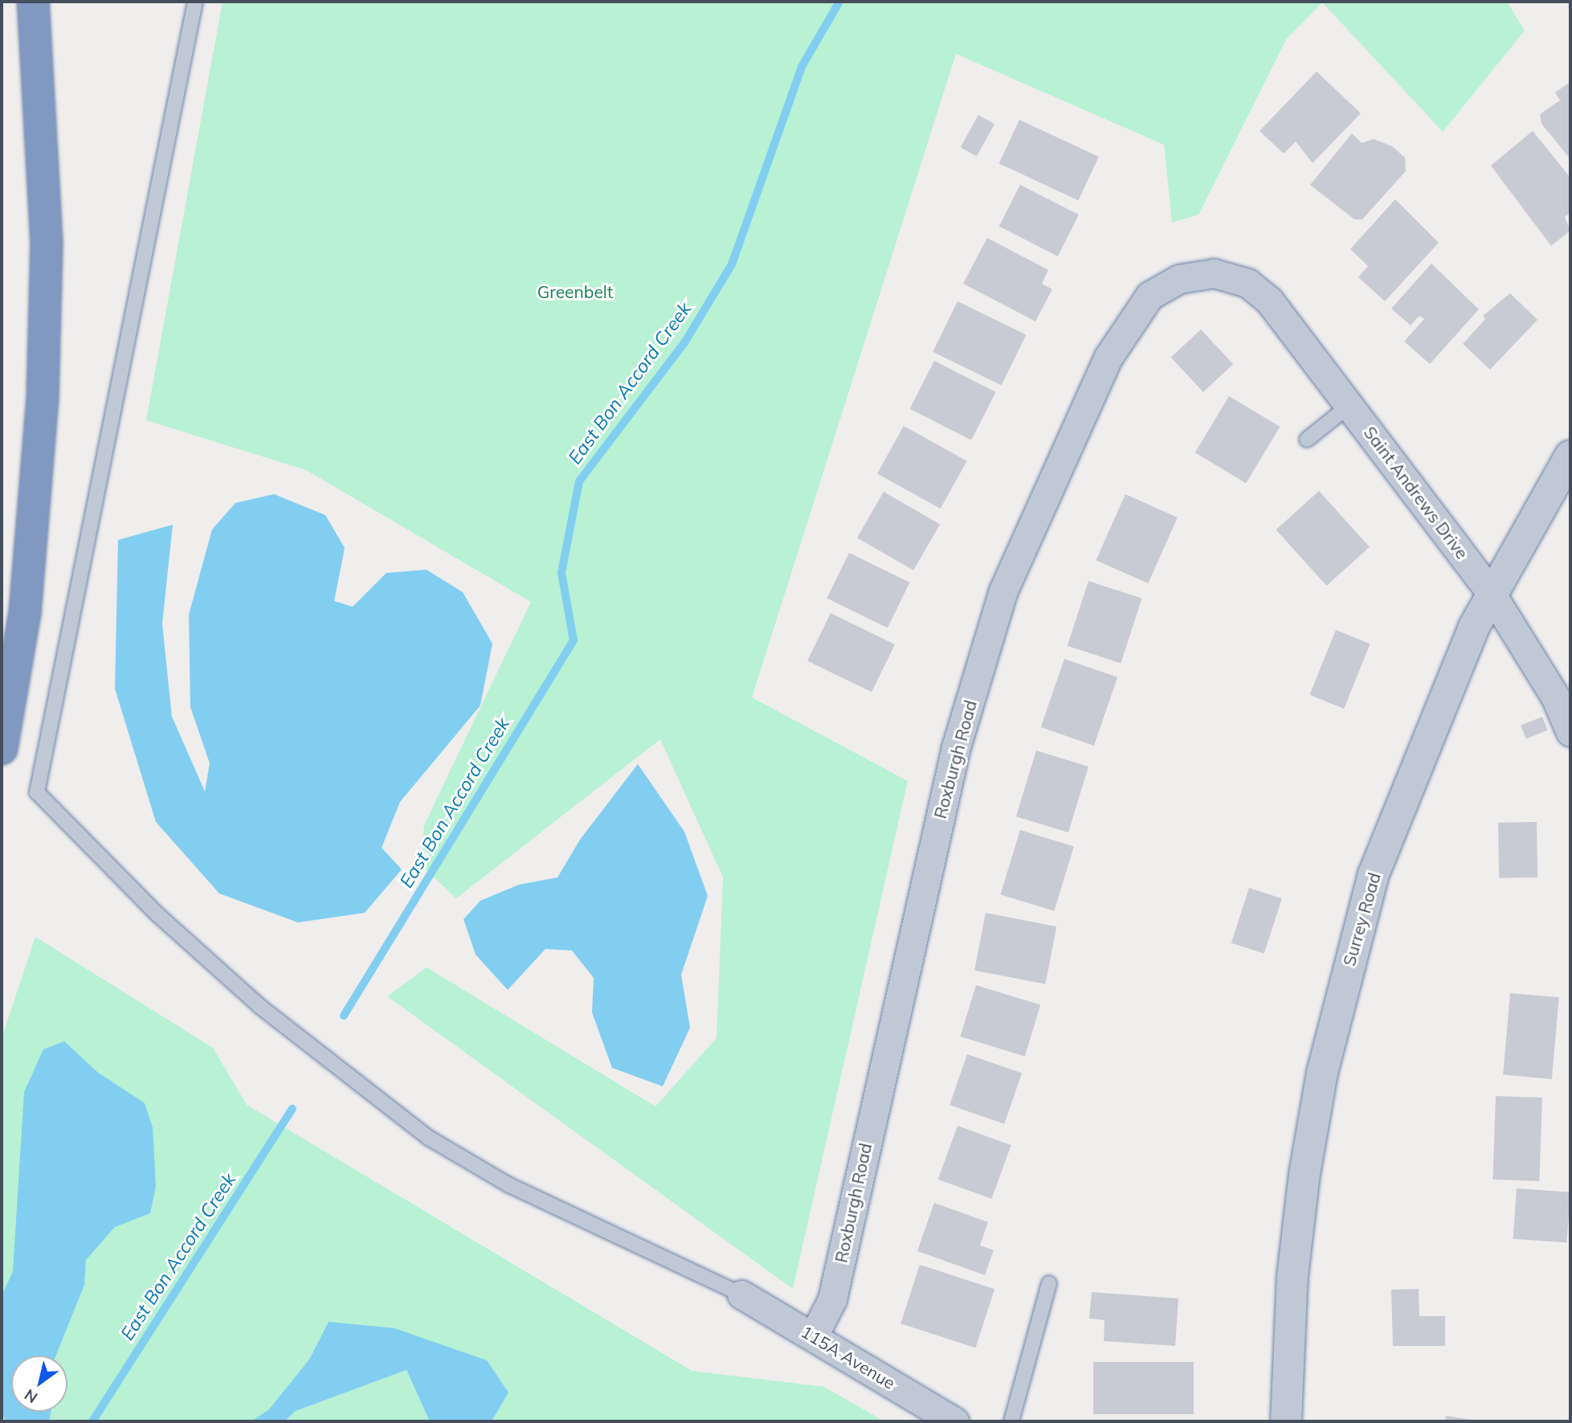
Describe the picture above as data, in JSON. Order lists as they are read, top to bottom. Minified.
{"streets":{"street":["Saint Andrews Drive","Roxburgh Road","Surrey Road","115A Avenue"]},"crossings":[["Saint Andrews Drive","Roxburgh Road"],["Saint Andrews Drive","Surrey Road"],["Roxburgh Road","115A Avenue"]],"water":["East Bon Accord Creek"],"parks":["Greenbelt"],"north":"bottom left"}
